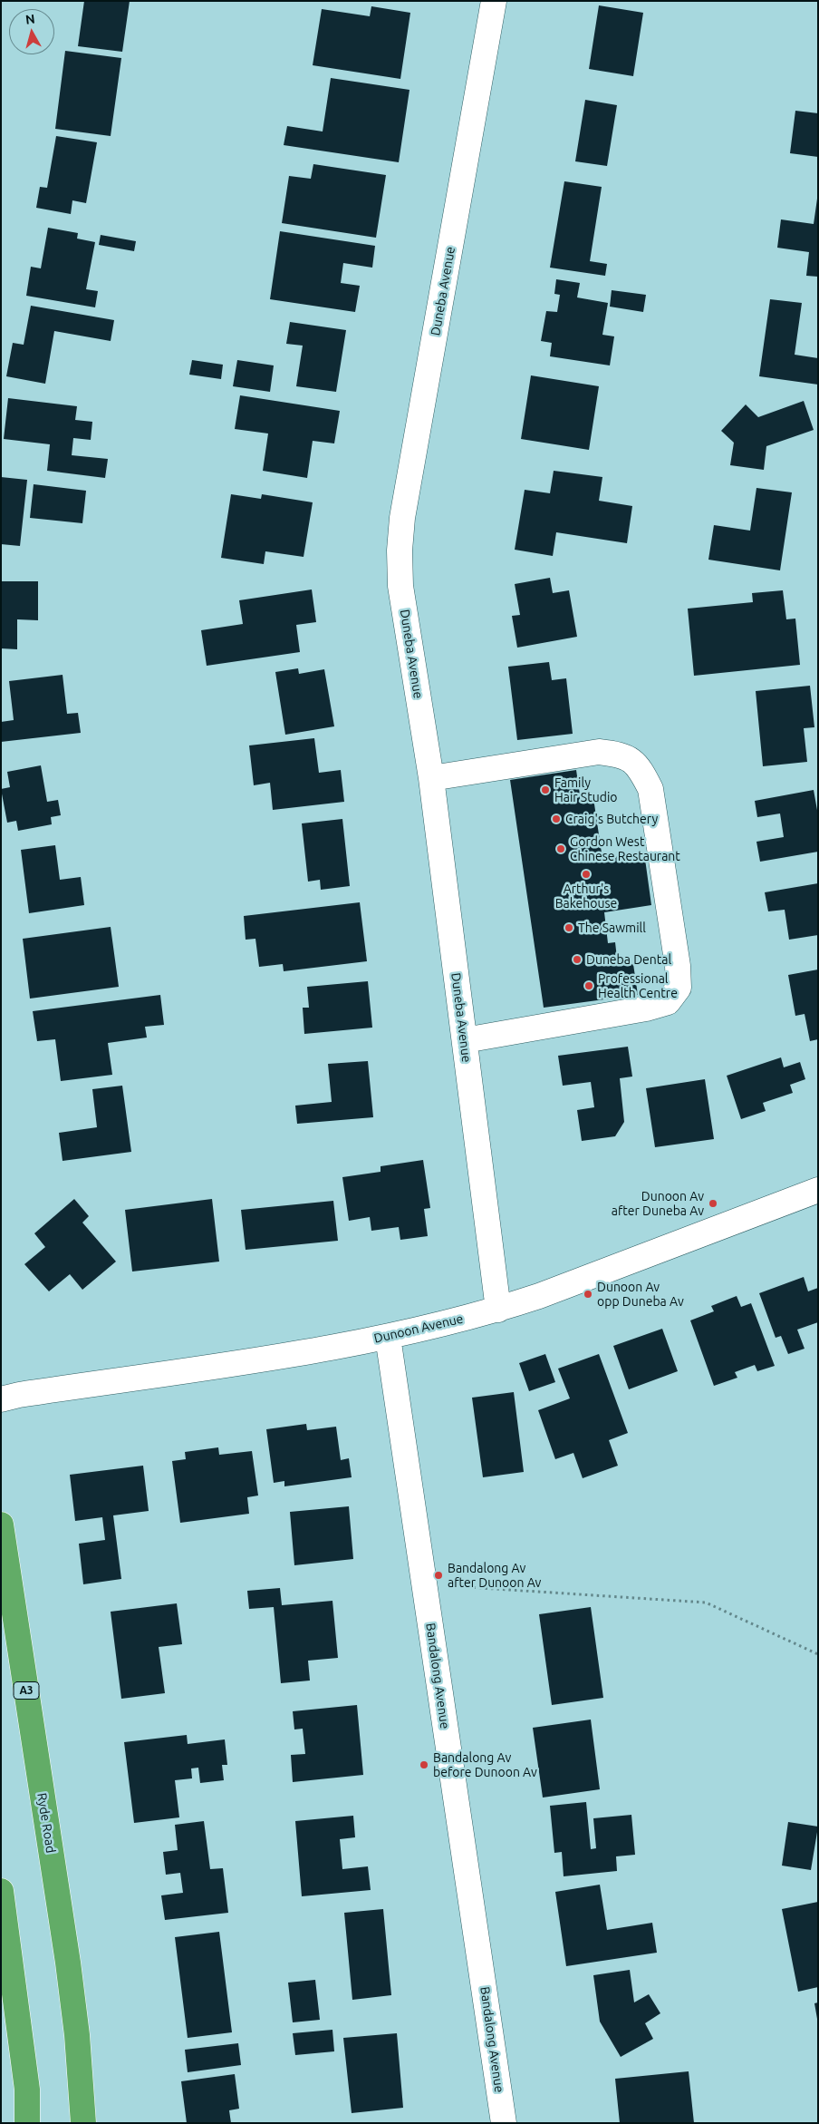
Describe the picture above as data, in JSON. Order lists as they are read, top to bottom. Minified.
{"streets":{"highway":["A3","Ryde Road"],"street":["Duneba Avenue","Dunoon Avenue","Bandalong Avenue"]},"crossings":[["Duneba Avenue","Dunoon Avenue"],["Dunoon Avenue","Bandalong Avenue"]],"places":["Family Hair Studio","Craig's Butchery","Gordon West Chinese Restaurant","Arthur's Bakehouse","The Sawmill","Duneba Dental","Professional Health Centre","Dunoon Av after Duneba Av","Dunoon Av opp Duneba Av","Bandalong Av after Dunoon Av","Bandalong Av before Dunoon Av"],"north":"top"}
